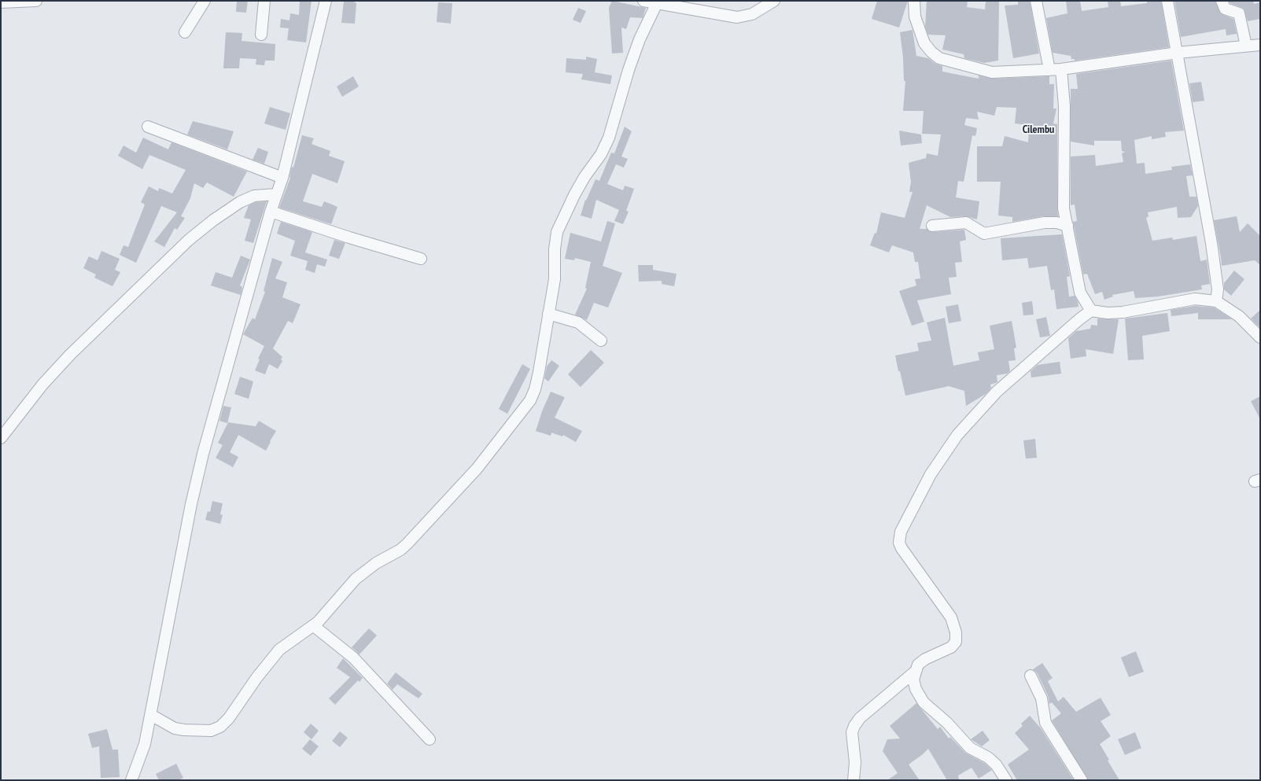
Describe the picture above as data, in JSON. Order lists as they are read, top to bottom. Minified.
{"districts":["Cilembu"]}
